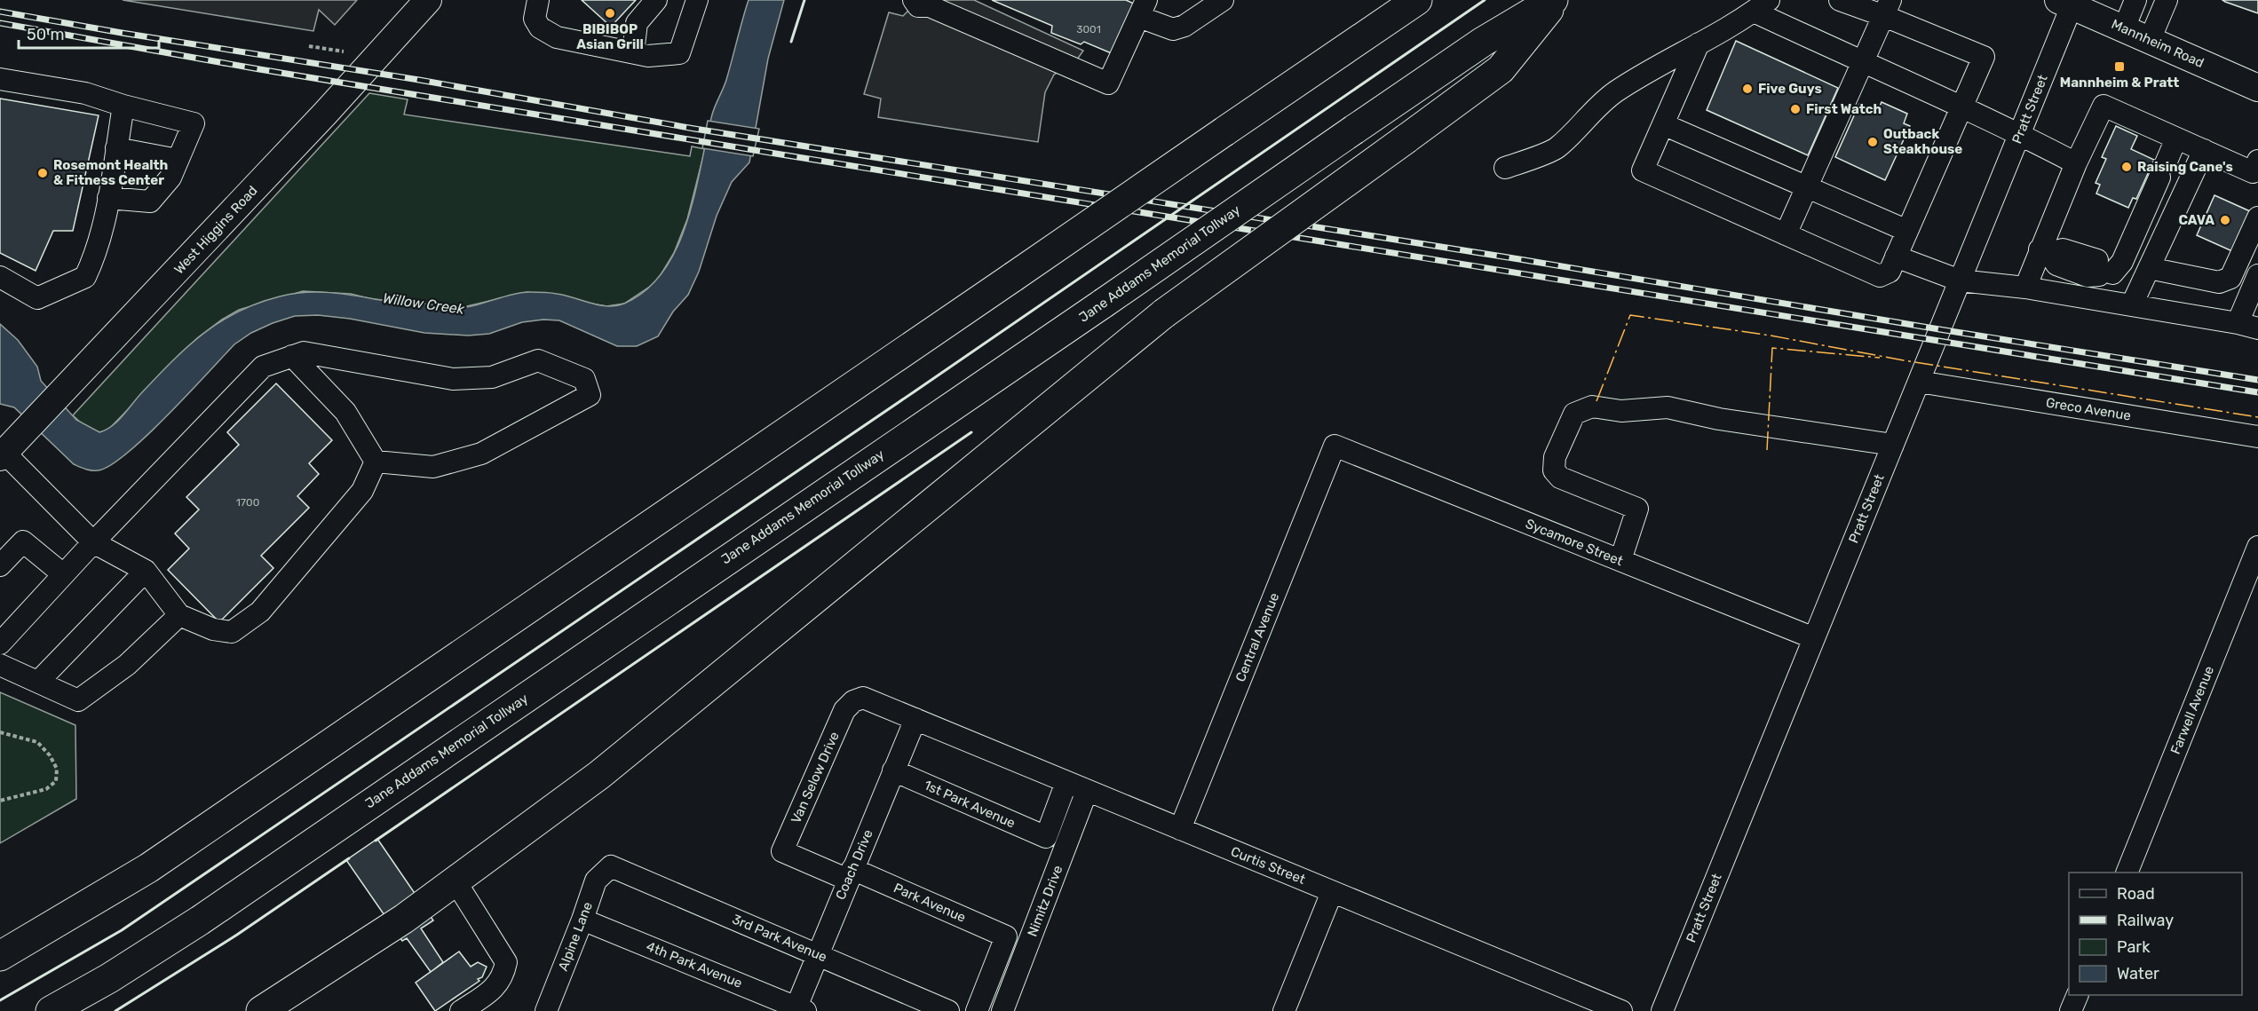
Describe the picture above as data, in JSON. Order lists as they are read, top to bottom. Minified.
{"streets":{"highway":["Jane Addams Memorial Tollway"],"main road":["Mannheim Road","West Higgins Road"],"street":["Pratt Street","Greco Avenue","Sycamore Street","Central Avenue","Farwell Avenue","Van Selow Drive","1st Park Avenue","Coach Drive","Curtis Street","Nimitz Drive","Park Avenue","Alpine Lane","3rd Park Avenue","4th Park Avenue"]},"crossings":[["Mannheim Road","Pratt Street"],["Pratt Street","Greco Avenue"],["Pratt Street","Sycamore Street"],["Sycamore Street","Central Avenue"],["Central Avenue","Curtis Street"],["Van Selow Drive","Coach Drive"],["Van Selow Drive","Curtis Street"],["Van Selow Drive","Park Avenue"],["1st Park Avenue","Coach Drive"],["1st Park Avenue","Curtis Street"],["Coach Drive","Curtis Street"],["Coach Drive","Park Avenue"],["Coach Drive","3rd Park Avenue"],["Coach Drive","4th Park Avenue"],["Curtis Street","Nimitz Drive"],["Alpine Lane","3rd Park Avenue"],["Alpine Lane","4th Park Avenue"]],"water":["Willow Creek"],"places":{"other":["BIBIBOP Asian Grill","Five Guys","First Watch","Outback Steakhouse","Raising Cane's","Rosemont Health & Fitness Center","CAVA"],"transit":["Mannheim & Pratt"]},"house_numbers":["3001","1700"],"legend":["Road","Railway","Park","Water"],"scale_bar":"50 m"}
